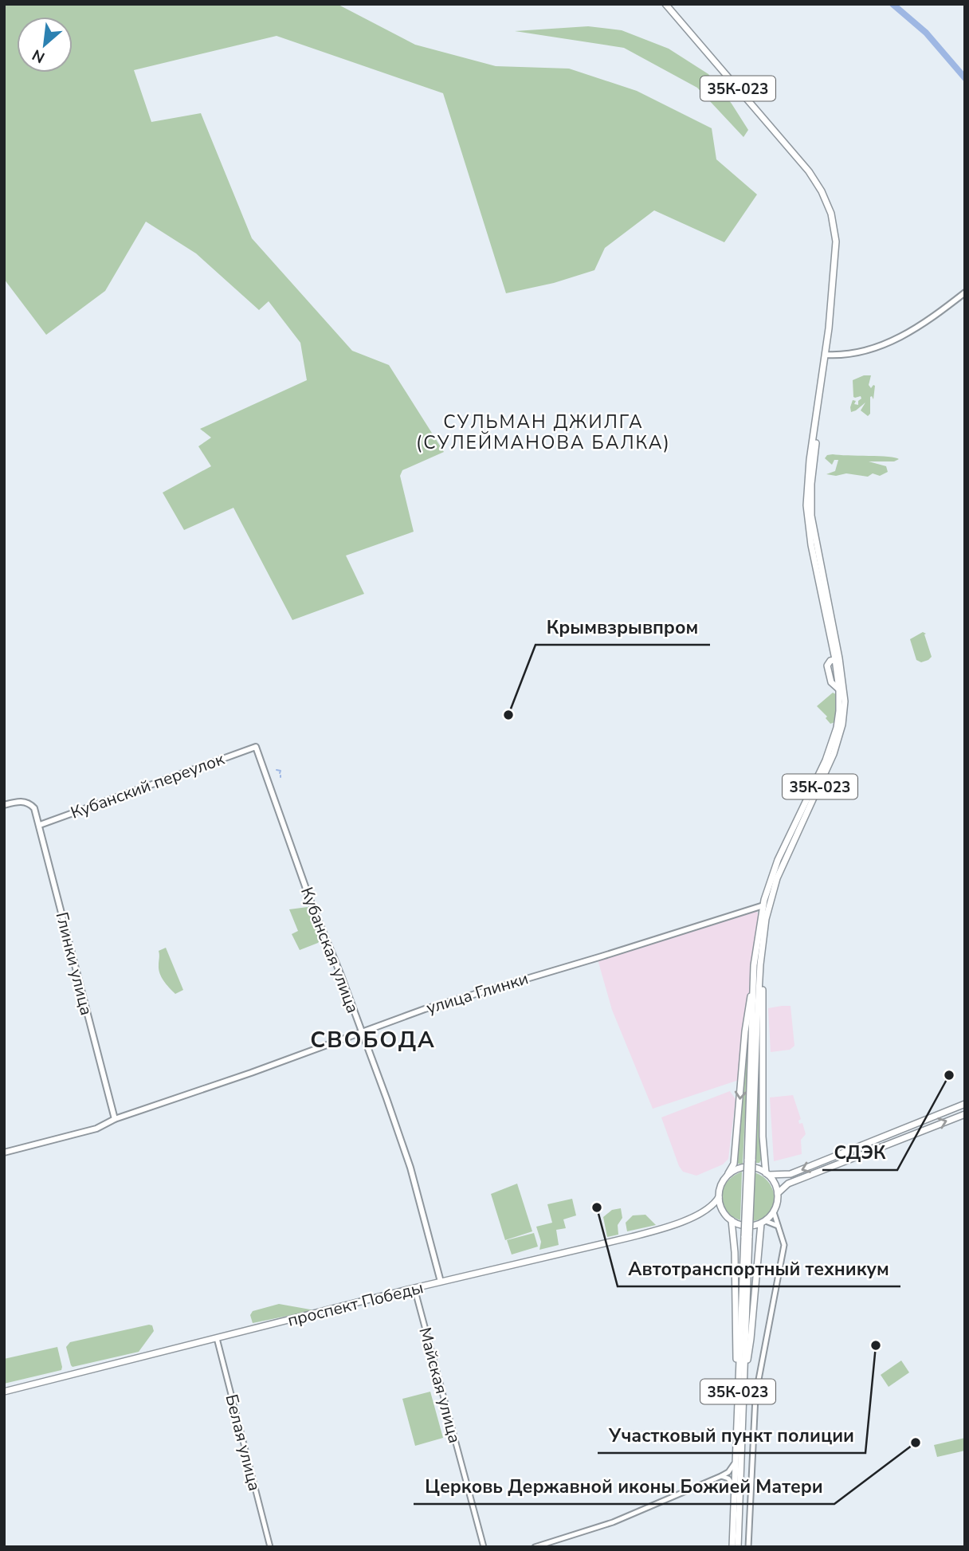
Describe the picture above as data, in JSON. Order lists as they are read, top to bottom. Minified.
{"streets":{"main road":["35К-023","Кубанский переулок","Кубанская улица","Глинки улица","улица Глинки","проспект Победы"],"street":["Майская улица","Белая улица"]},"crossings":[["35К-023","улица Глинки"],["Кубанский переулок","Кубанская улица"],["Кубанский переулок","Глинки улица"],["Кубанская улица","улица Глинки"],["Кубанская улица","проспект Победы"],["Глинки улица","улица Глинки"],["проспект Победы","Майская улица"],["проспект Победы","Белая улица"]],"districts":["СУЛЬМАН ДЖИЛГА (СУЛЕЙМАНОВА БАЛКА)","СВОБОДА"],"places":["Крымвзрывпром","СДЭК","Автотранспортный техникум","Участковый пункт полиции","Церковь Державной иконы Божией Матери"],"north":"bottom left"}
